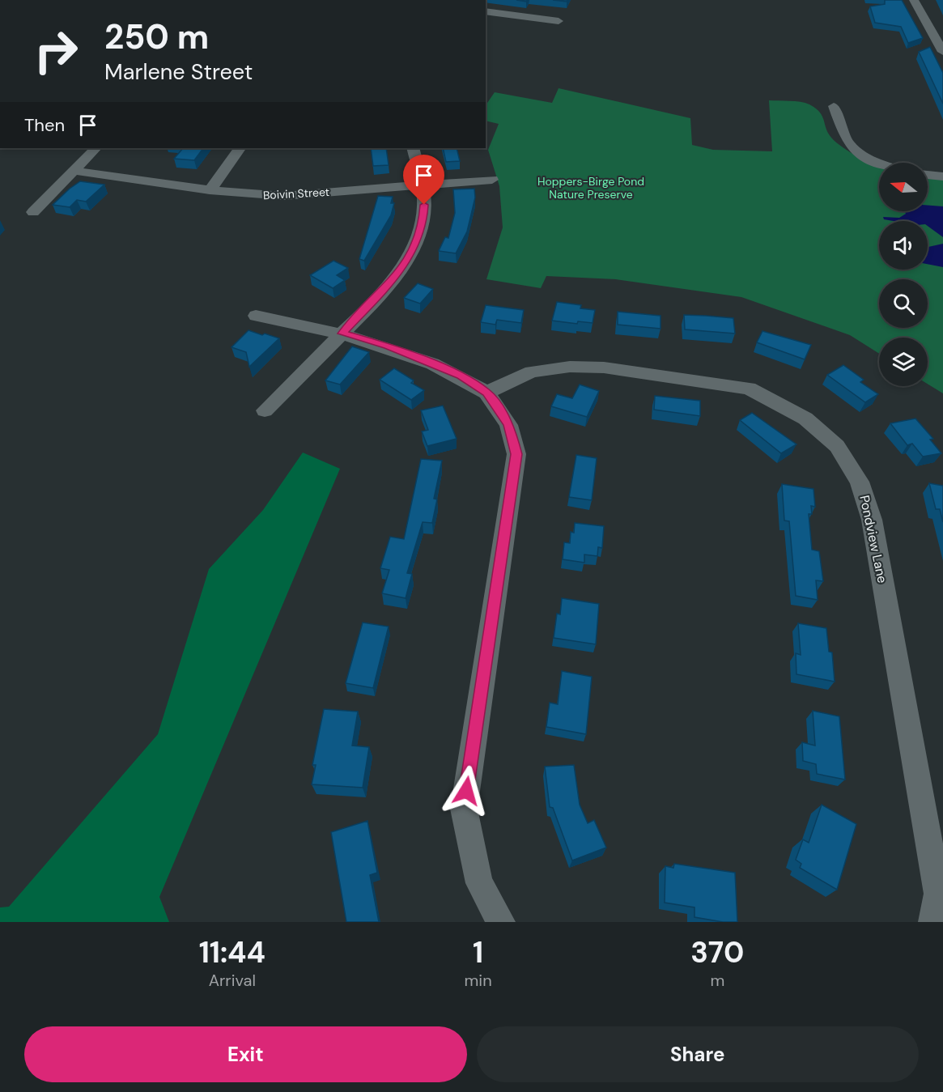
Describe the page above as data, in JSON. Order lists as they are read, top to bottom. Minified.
{"streets":{"street":["Boivin Street","Pondview Lane"]},"parks":["Hoppers-Birge Pond Nature Preserve"],"north":"left","page":{"turn":["250 m","Marlene Street"],"then":"Then","eta":["11:44","Arrival","1","min","370","m"],"buttons":["Exit","Share"]}}
